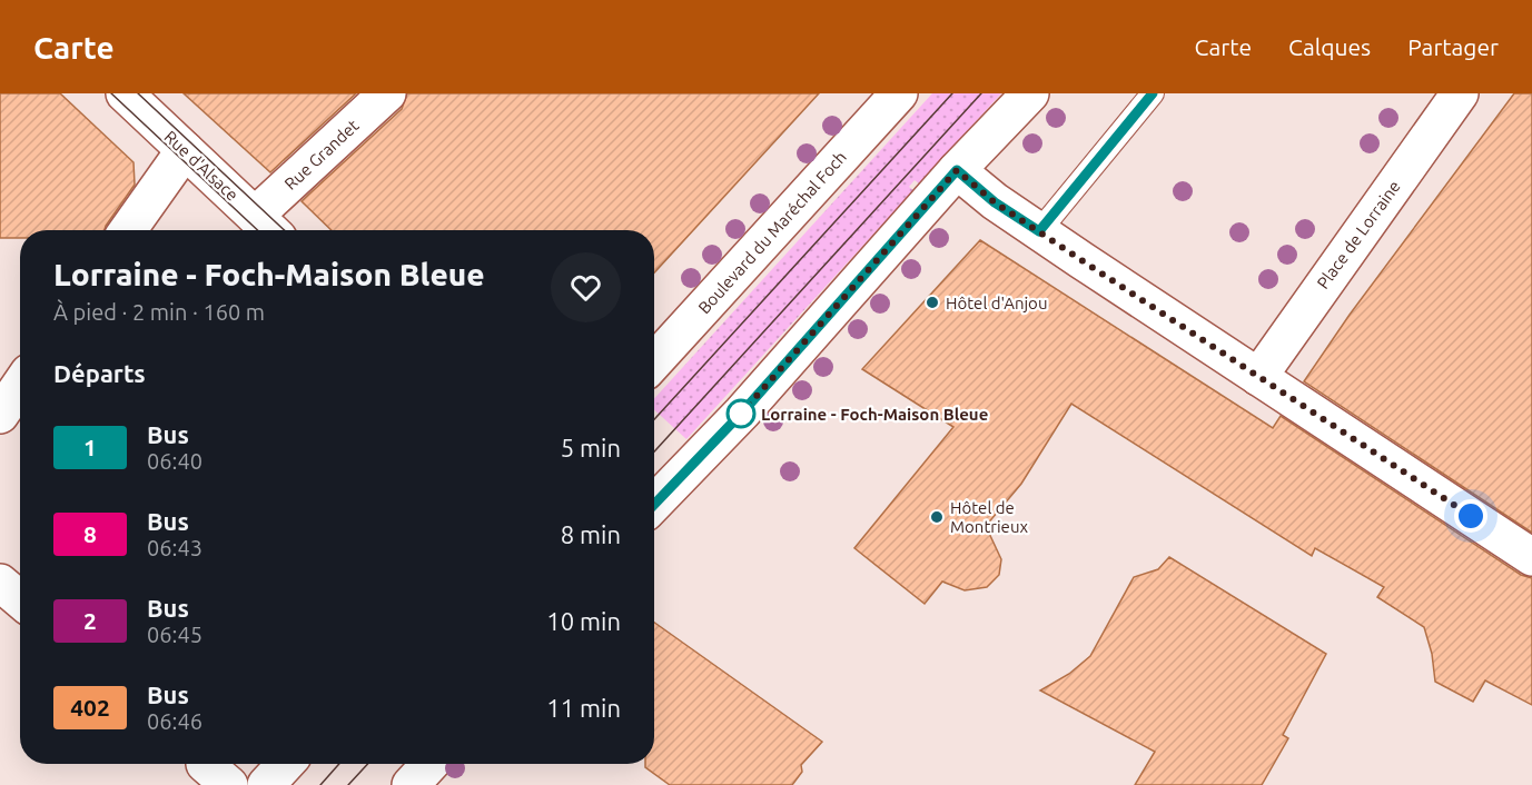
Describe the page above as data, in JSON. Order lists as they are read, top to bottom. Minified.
{"streets":{"street":["Rue Grandet","Rue d'Alsace","Boulevard du Maréchal Foch","Place de Lorraine"]},"crossings":[["Rue Grandet","Rue d'Alsace"]],"places":["Hôtel d'Anjou","Lorraine - Foch-Maison Bleue","Hôtel de Montrieux"],"lines":["bus line 1"],"page":{"header":"Carte","nav":["Carte","Calques","Partager"],"heading":[["Lorraine - Foch-Maison Bleue","À pied · 2 min · 160 m"],"Départs"],"list":[{"mark":"1","name":"Bus","note":"06:40","value":"5 min"},{"mark":"8","name":"Bus","note":"06:43","value":"8 min"},{"mark":"2","name":"Bus","note":"06:45","value":"10 min"},{"mark":"402","name":"Bus","note":"06:46","value":"11 min"}]}}
